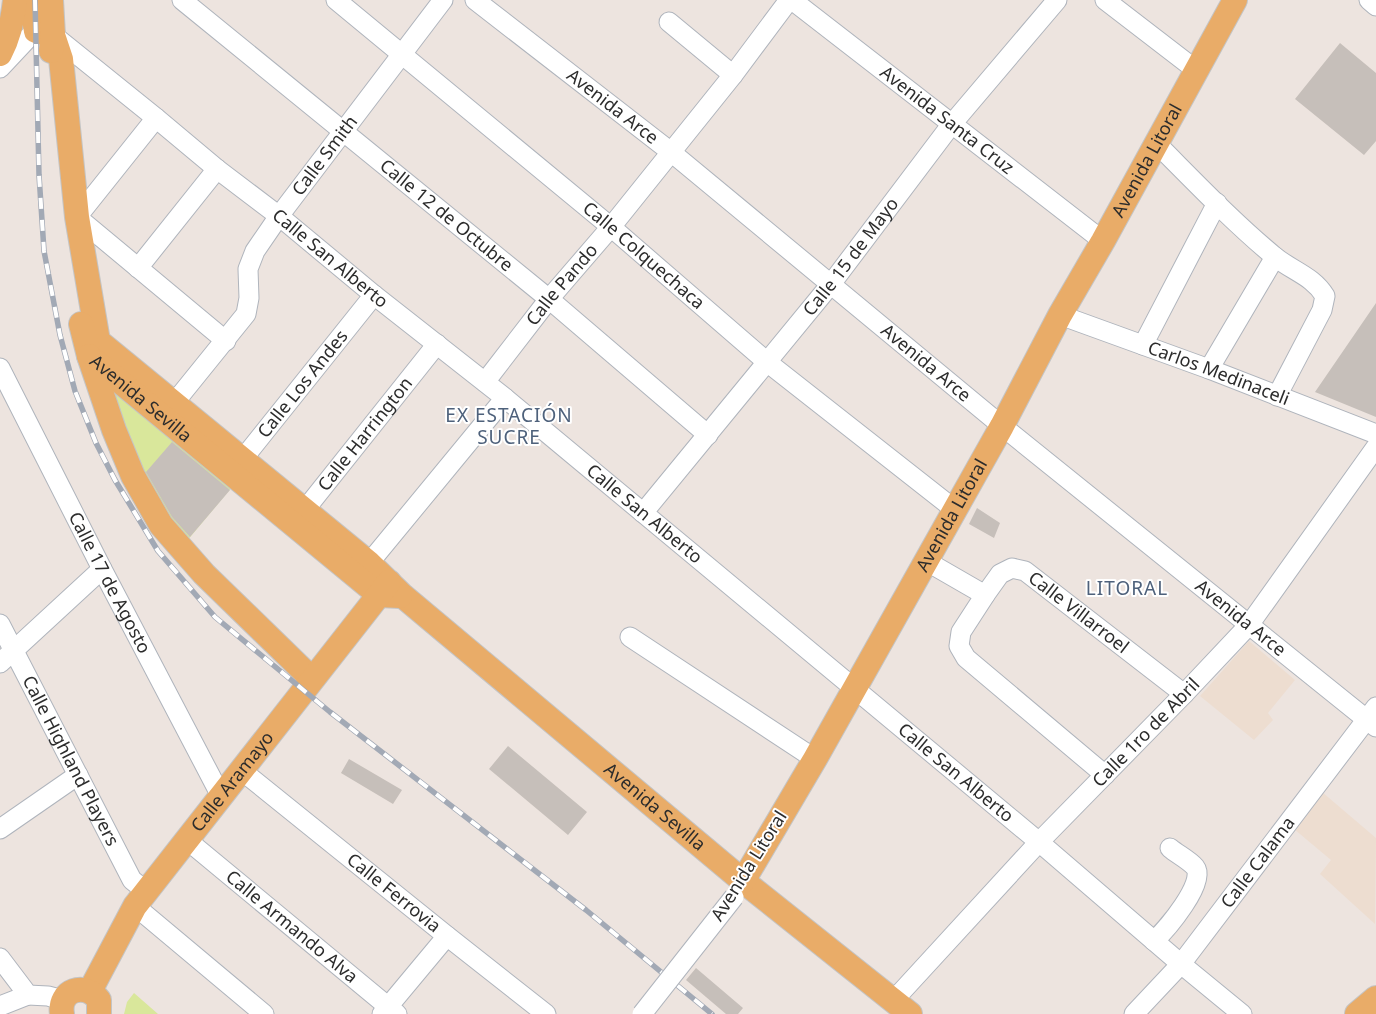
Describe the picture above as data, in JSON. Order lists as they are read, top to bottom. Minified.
{"streets":{"main road":["Avenida Litoral","Avenida Sevilla","Calle Aramayo"],"street":["Avenida Arce","Avenida Santa Cruz","Calle Smith","Calle 12 de Octubre","Calle Colquechaca","Calle 15 de Mayo","Calle San Alberto","Calle Pando","Carlos Medinaceli","Calle Los Andes","Calle Harrington","Calle 17 de Agosto","Calle Villarroel","Calle 1ro de Abril","Calle Highland Players","Calle Calama","Calle Ferrovia","Calle Armando Alva"]},"crossings":[["Avenida Arce","Avenida Litoral"],["Avenida Arce","Calle 15 de Mayo"],["Avenida Arce","Calle Pando"],["Avenida Arce","Calle 1ro de Abril"],["Avenida Arce","Calle Calama"],["Avenida Santa Cruz","Avenida Litoral"],["Avenida Santa Cruz","Calle 15 de Mayo"],["Avenida Santa Cruz","Calle Pando"],["Calle Smith","Calle 12 de Octubre"],["Calle Smith","Calle Colquechaca"],["Calle Smith","Calle San Alberto"],["Calle Smith","Avenida Sevilla"],["Avenida Litoral","Calle Colquechaca"],["Avenida Litoral","Calle San Alberto"],["Avenida Litoral","Carlos Medinaceli"],["Avenida Litoral","Avenida Sevilla"],["Calle 12 de Octubre","Calle 15 de Mayo"],["Calle 12 de Octubre","Calle Pando"],["Calle Colquechaca","Calle 15 de Mayo"],["Calle Colquechaca","Calle Pando"],["Calle 15 de Mayo","Calle San Alberto"],["Calle San Alberto","Calle Pando"],["Calle San Alberto","Calle Los Andes"],["Calle San Alberto","Avenida Sevilla"],["Calle San Alberto","Calle Harrington"],["Calle San Alberto","Calle 1ro de Abril"],["Calle San Alberto","Calle Calama"],["Calle Los Andes","Avenida Sevilla"],["Avenida Sevilla","Calle Harrington"],["Avenida Sevilla","Calle 1ro de Abril"],["Avenida Sevilla","Calle Aramayo"],["Calle 17 de Agosto","Calle Aramayo"],["Calle Villarroel","Calle 1ro de Abril"],["Calle Highland Players","Calle Aramayo"],["Calle Aramayo","Calle Ferrovia"],["Calle Aramayo","Calle Armando Alva"]],"districts":["EX ESTACIÓN SUCRE","LITORAL"]}
